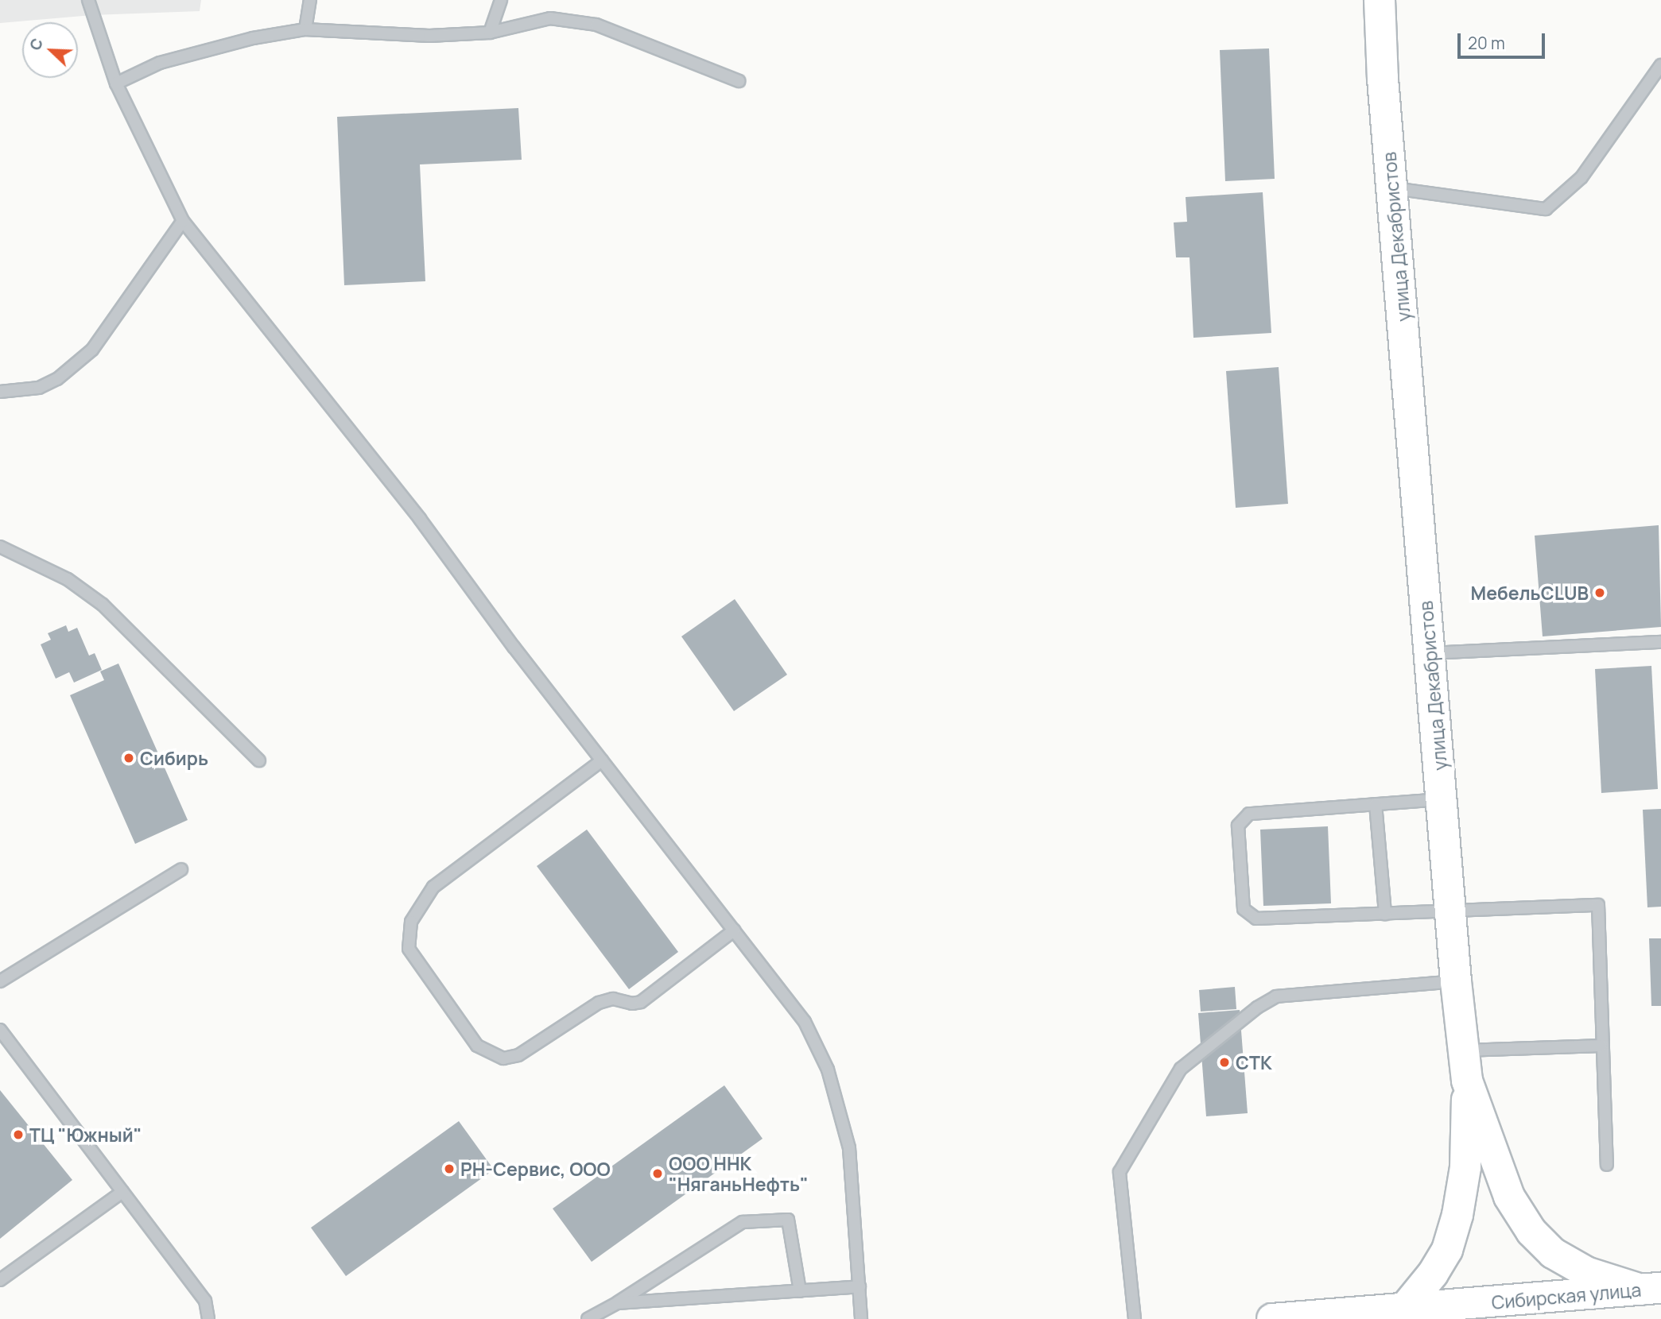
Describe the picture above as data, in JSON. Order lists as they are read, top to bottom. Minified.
{"streets":{"main road":["улица Декабристов","Сибирская улица"]},"crossings":[["улица Декабристов","Сибирская улица"]],"places":["МебельCLUB","Сибирь","СТК","ТЦ \"Южный\"","РН-Сервис, ООО","ООО ННК \"НяганьНефть\""],"scale_bar":"20 m","north":"top left"}
